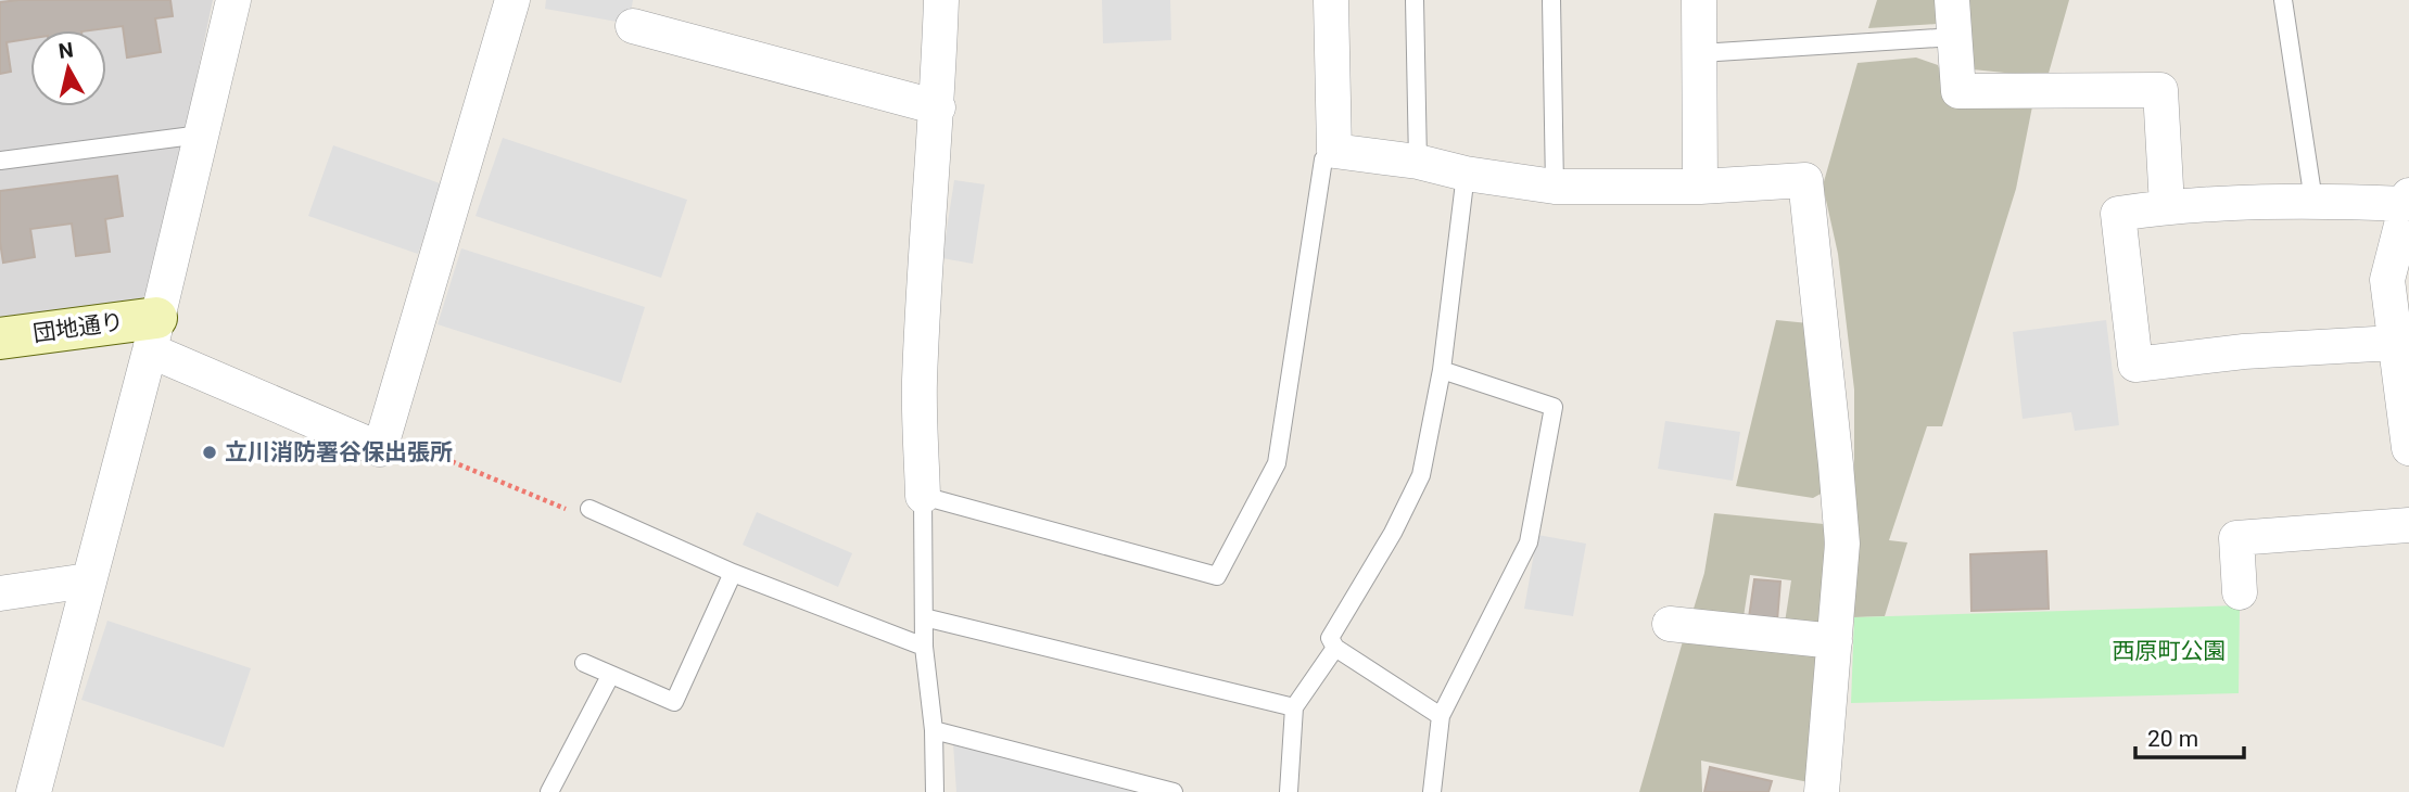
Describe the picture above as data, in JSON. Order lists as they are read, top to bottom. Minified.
{"streets":{"street":["団地通り"]},"parks":["西原町公園"],"places":["立川消防署谷保出張所"],"scale_bar":"20 m","north":"top"}
